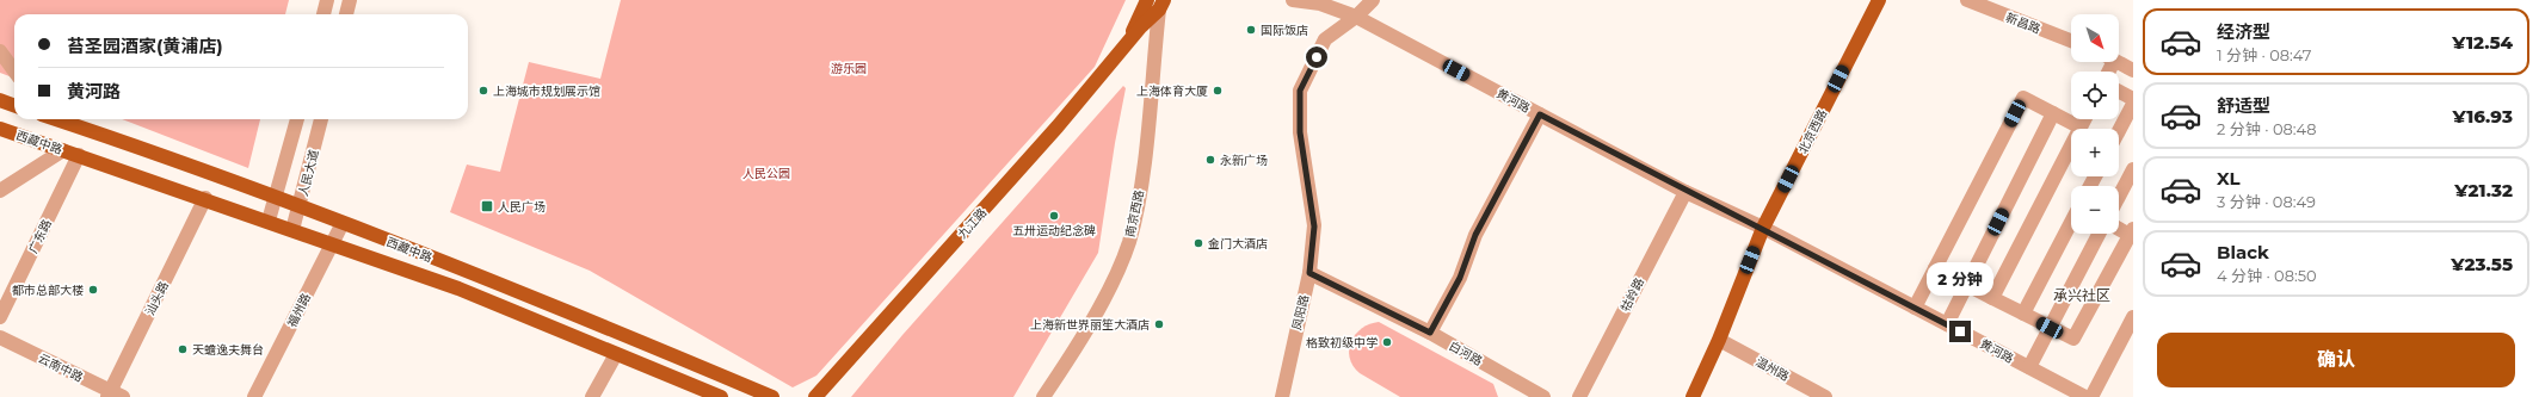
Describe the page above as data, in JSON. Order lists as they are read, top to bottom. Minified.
{"streets":{"main road":["北京西路","西藏中路","九江路"],"street":["新昌路","黄河路","人民大道","南京西路","广东路","牯岭路","汕头路","福州路","凤阳路","白河路","云南中路","温州路"]},"crossings":[["黄河路","北京西路"],["黄河路","牯岭路"],["黄河路","凤阳路"],["北京西路","温州路"],["西藏中路","人民大道"],["西藏中路","广东路"],["西藏中路","汕头路"],["西藏中路","福州路"],["南京西路","九江路"],["汕头路","云南中路"],["凤阳路","白河路"]],"districts":["承兴社区"],"parks":["游乐园","人民公园"],"places":{"other":["国际饭店","上海城市规划展示馆","上海体育大厦","永新广场","五卅运动纪念碑","金门大酒店","都市总部大楼","上海新世界丽笙大酒店","格致初级中学","天蟾逸夫舞台"],"transit":["人民广场"]},"north":"bottom right","page":{"list":[{"name":"经济型","note":"1 分钟 · 08:47","value":"¥12.54"},{"name":"舒适型","note":"2 分钟 · 08:48","value":"¥16.93"},{"name":"XL","note":"3 分钟 · 08:49","value":"¥21.32"},{"name":"Black","note":"4 分钟 · 08:50","value":"¥23.55"}],"map_buttons":["+","−"],"banner":["苔圣园酒家(黄浦店)","黄河路"],"bubble":"2 分钟","buttons":"确认"}}
